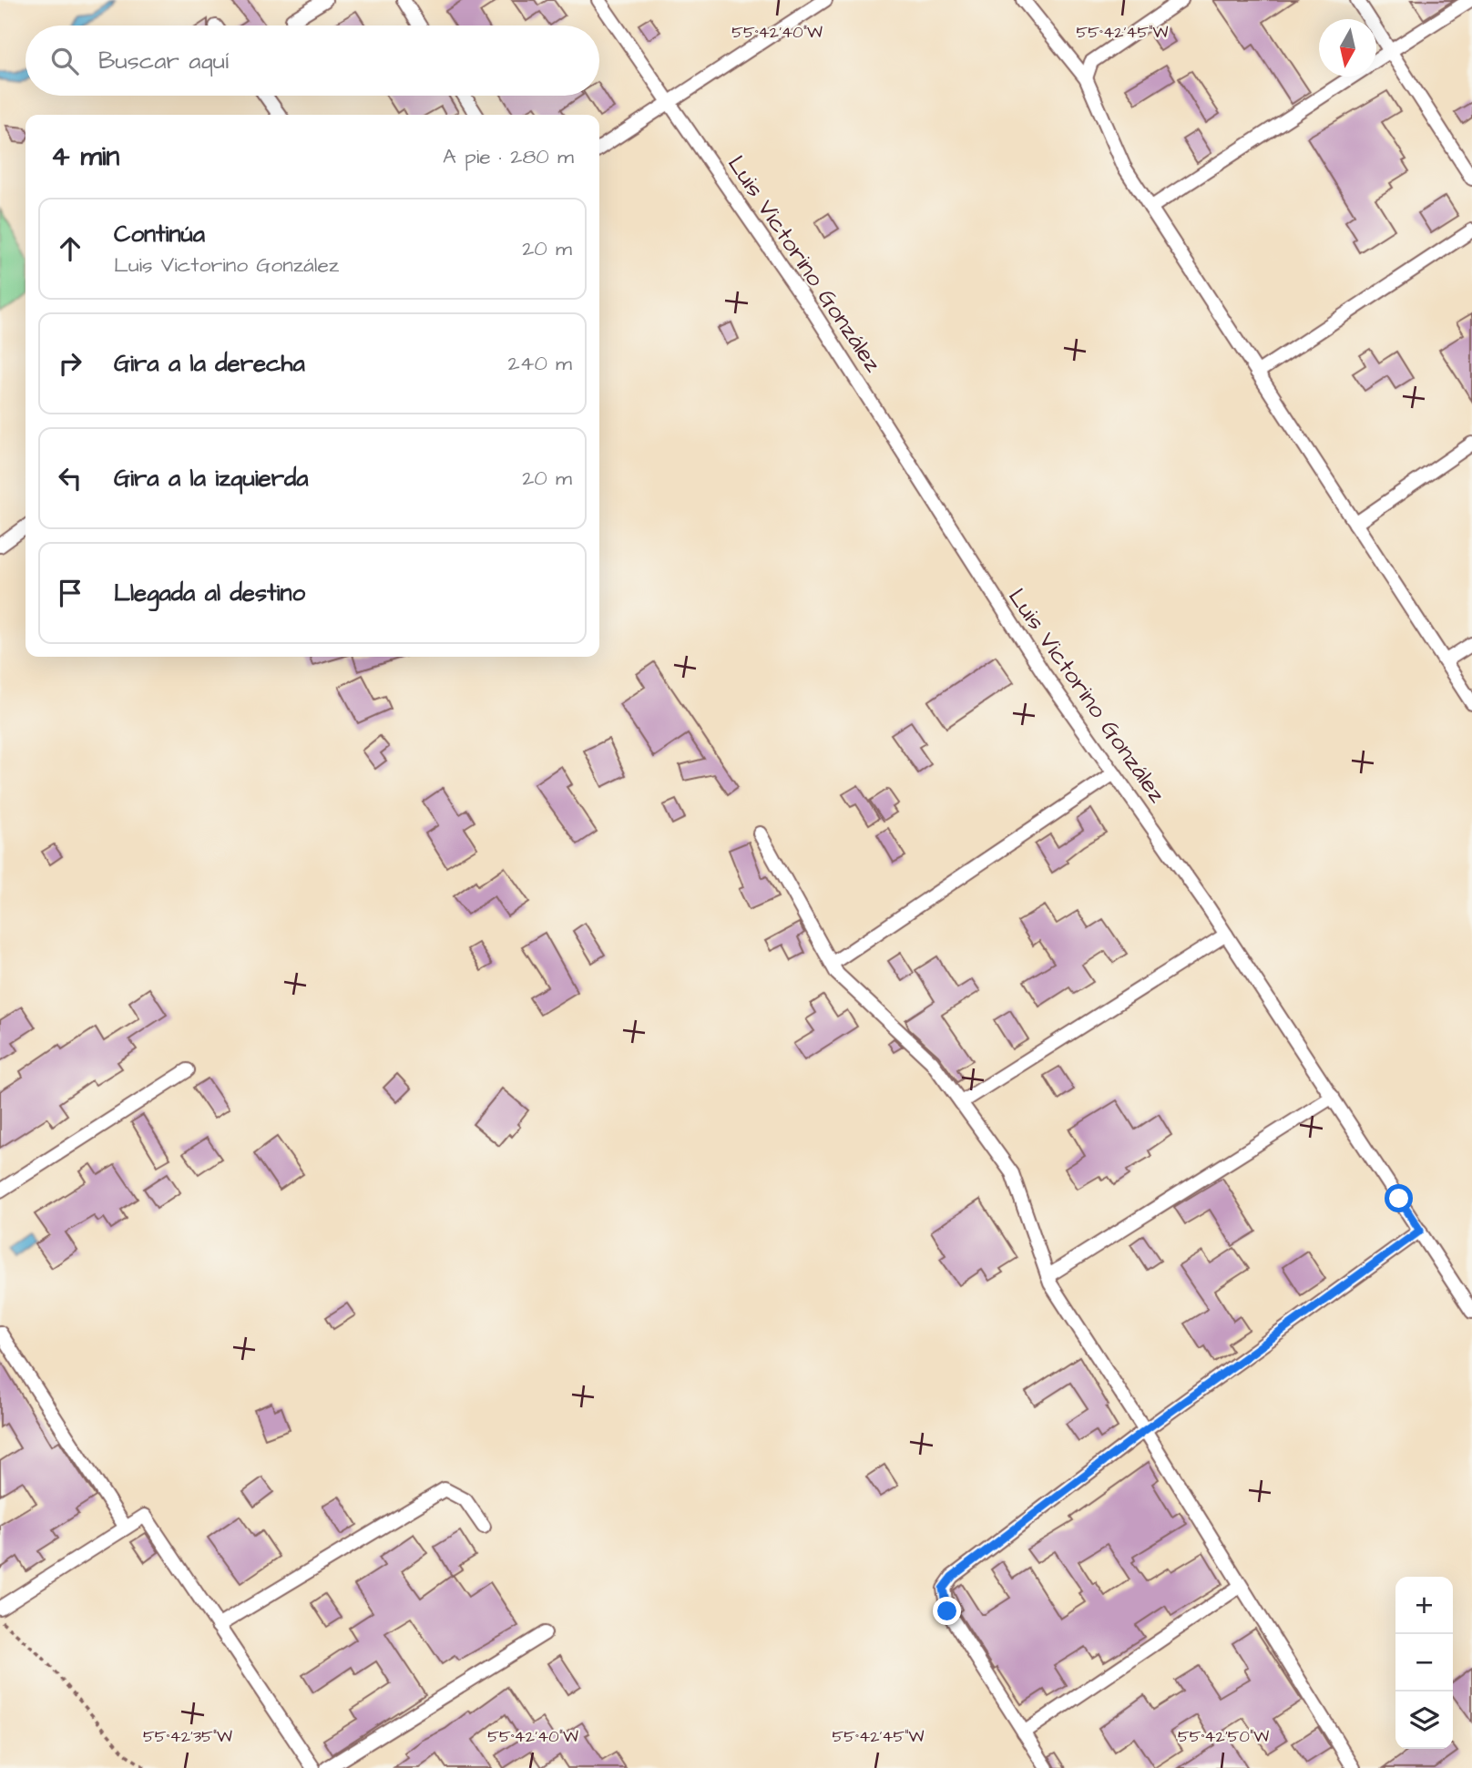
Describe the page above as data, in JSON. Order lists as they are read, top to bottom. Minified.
{"streets":{"street":["Luis Victorino González"]},"north":"bottom","page":{"search":"Buscar aquí","heading":["4 min","A pie · 280 m"],"list":[["Continúa","Luis Victorino González","20 m"],["Gira a la derecha","240 m"],["Gira a la izquierda","20 m"],"Llegada al destino"],"map_buttons":["+","−"]},"coordinates":["55°42'40\"W","55°42'45\"W","55°42'35\"W","55°42'50\"W"]}
